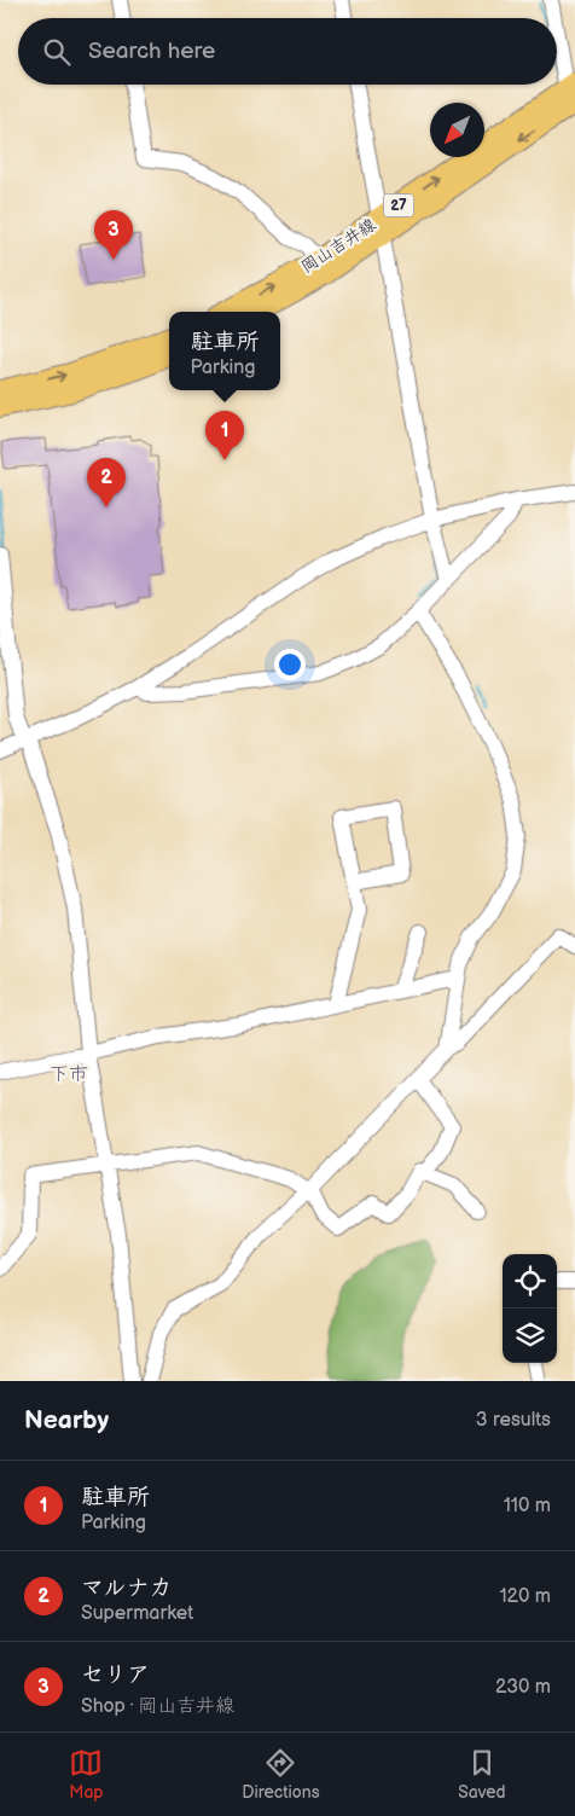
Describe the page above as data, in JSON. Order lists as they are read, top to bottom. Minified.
{"streets":{"main road":["27","岡山吉井線"]},"districts":["下市"],"north":"bottom left","page":{"search":"Search here","pins":["3","1","2"],"popup":["駐車所","Parking"],"heading":["Nearby","3 results"],"list":[{"mark":"1","name":"駐車所","note":"Parking","value":"110 m"},{"mark":"2","name":"マルナカ","note":"Supermarket","value":"120 m"},{"mark":"3","name":"セリア","note":"Shop · 岡山吉井線","value":"230 m"}],"nav":["Map","Directions","Saved"]}}
